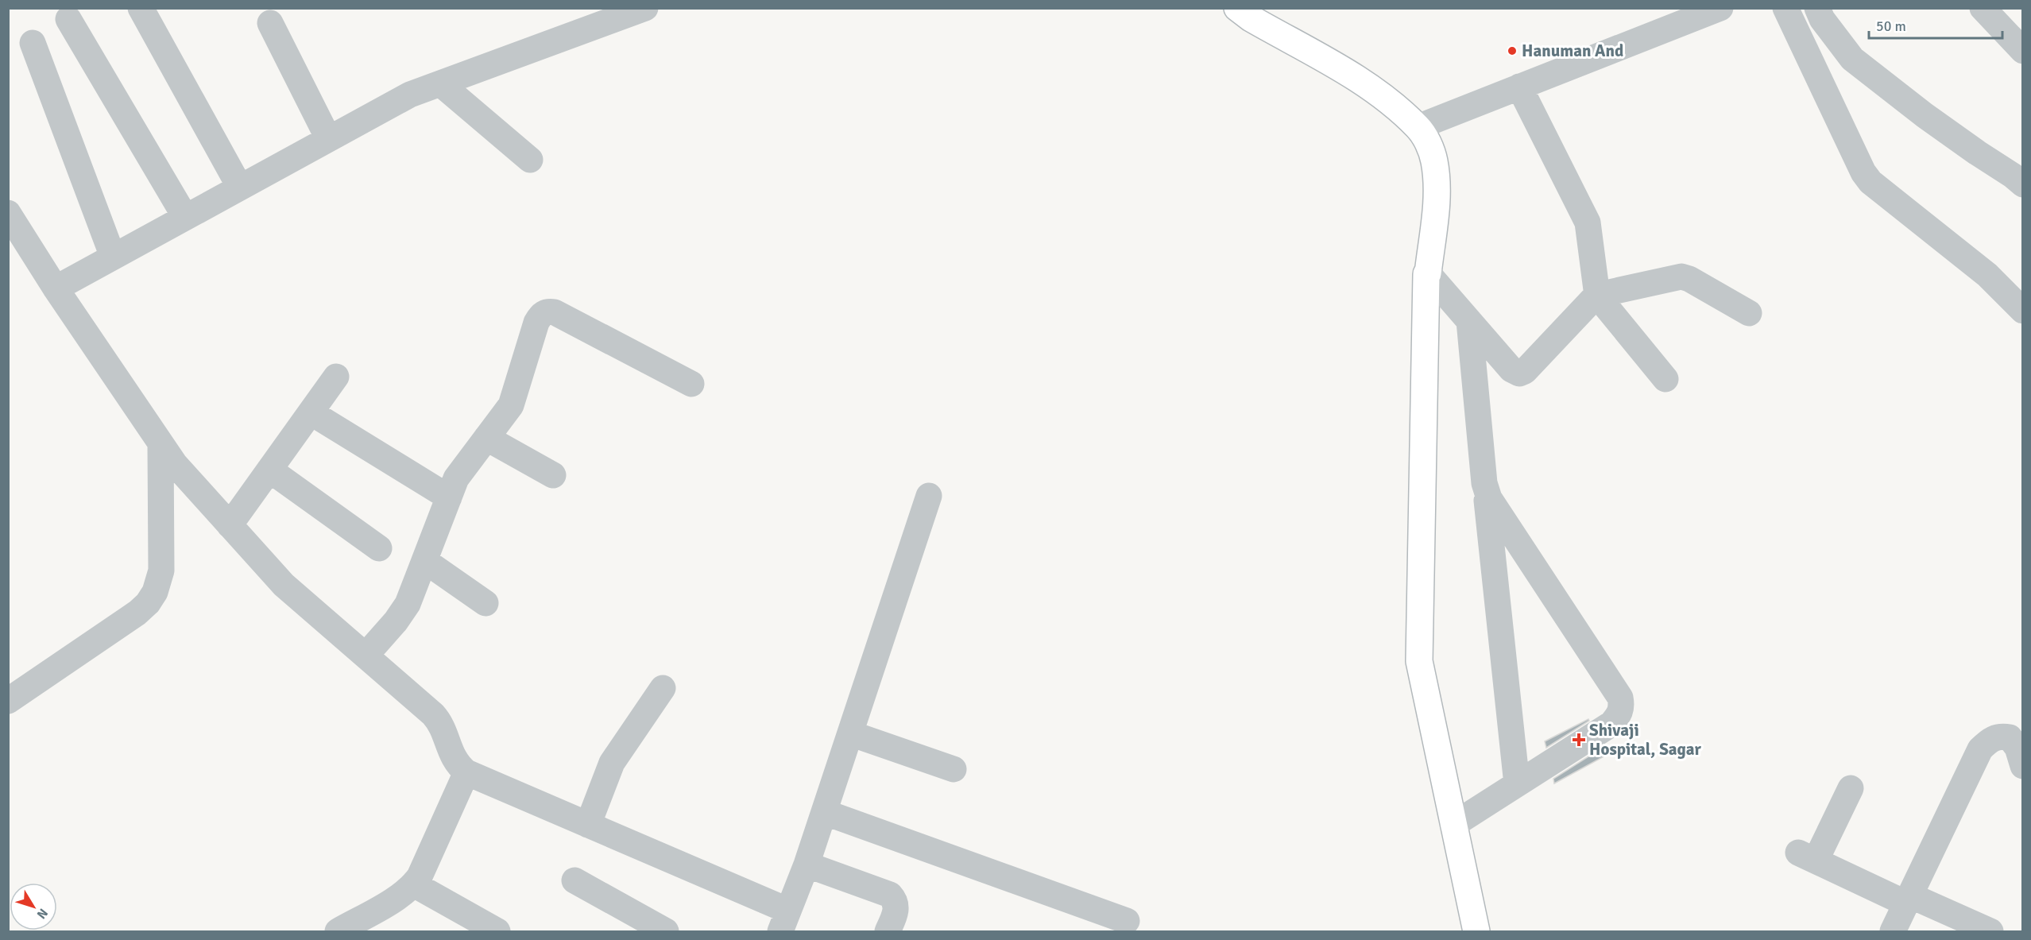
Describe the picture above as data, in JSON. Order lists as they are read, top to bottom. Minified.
{"places":{"other":["Hanuman And"],"health":["Shivaji Hospital, Sagar"]},"scale_bar":"50 m","north":"bottom right"}
